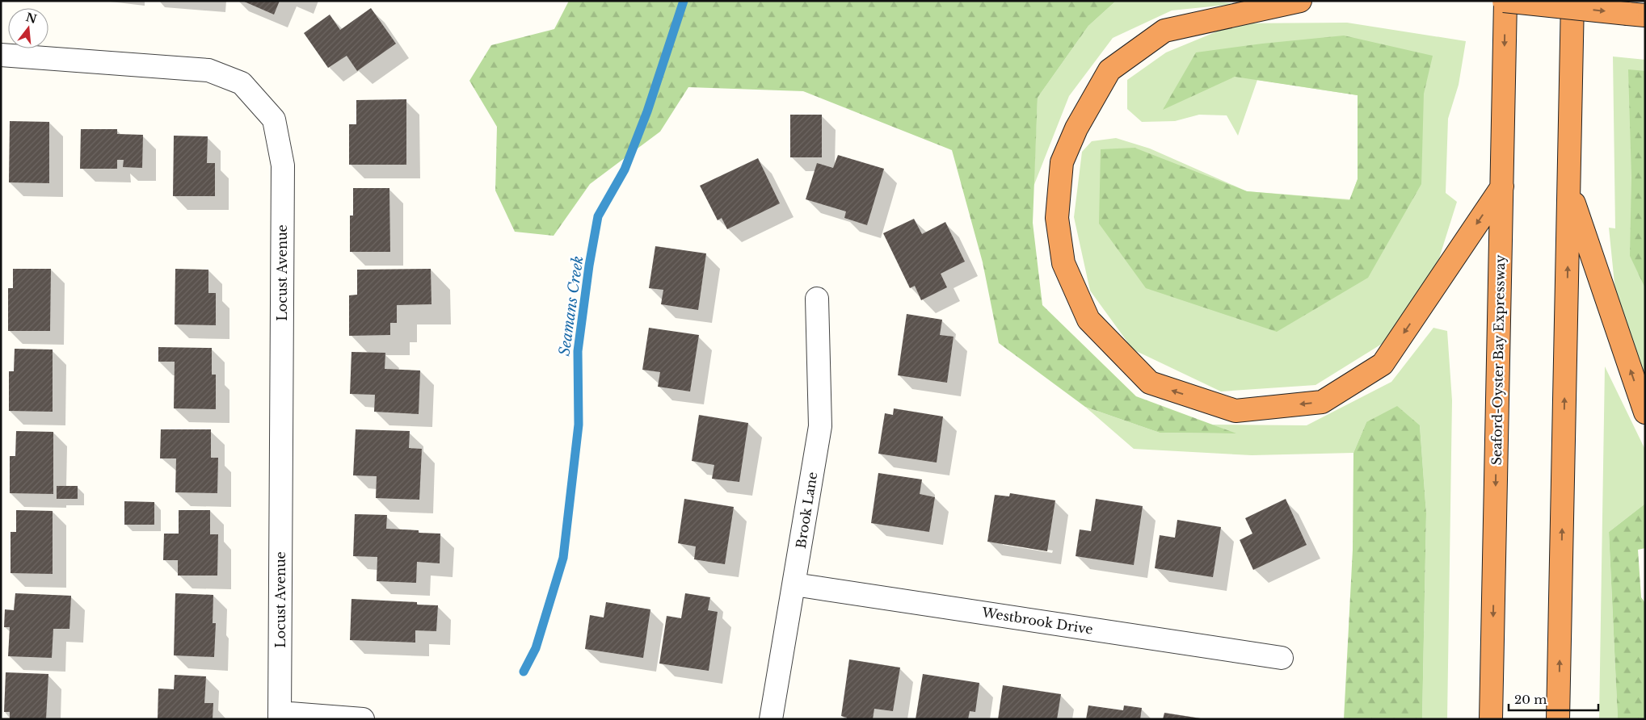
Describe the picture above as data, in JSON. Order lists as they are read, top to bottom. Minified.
{"streets":{"highway":["Seaford-Oyster Bay Expressway"],"street":["Locust Avenue","Brook Lane","Westbrook Drive"]},"crossings":[["Brook Lane","Westbrook Drive"]],"water":["Seamans Creek"],"scale_bar":"20 m","north":"top"}
